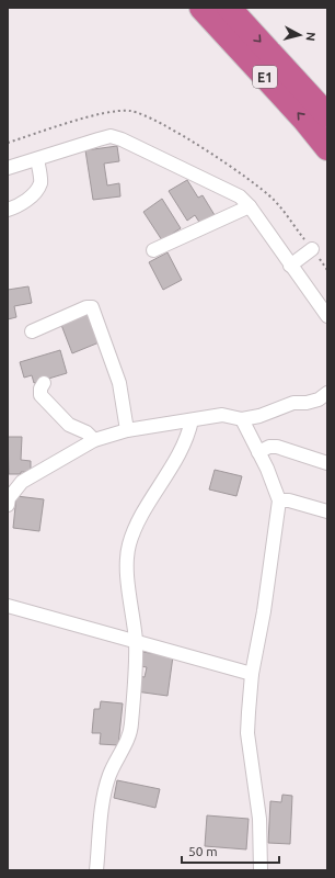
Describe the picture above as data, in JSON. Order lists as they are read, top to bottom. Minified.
{"streets":{"highway":["E1"]},"scale_bar":"50 m","north":"right"}
